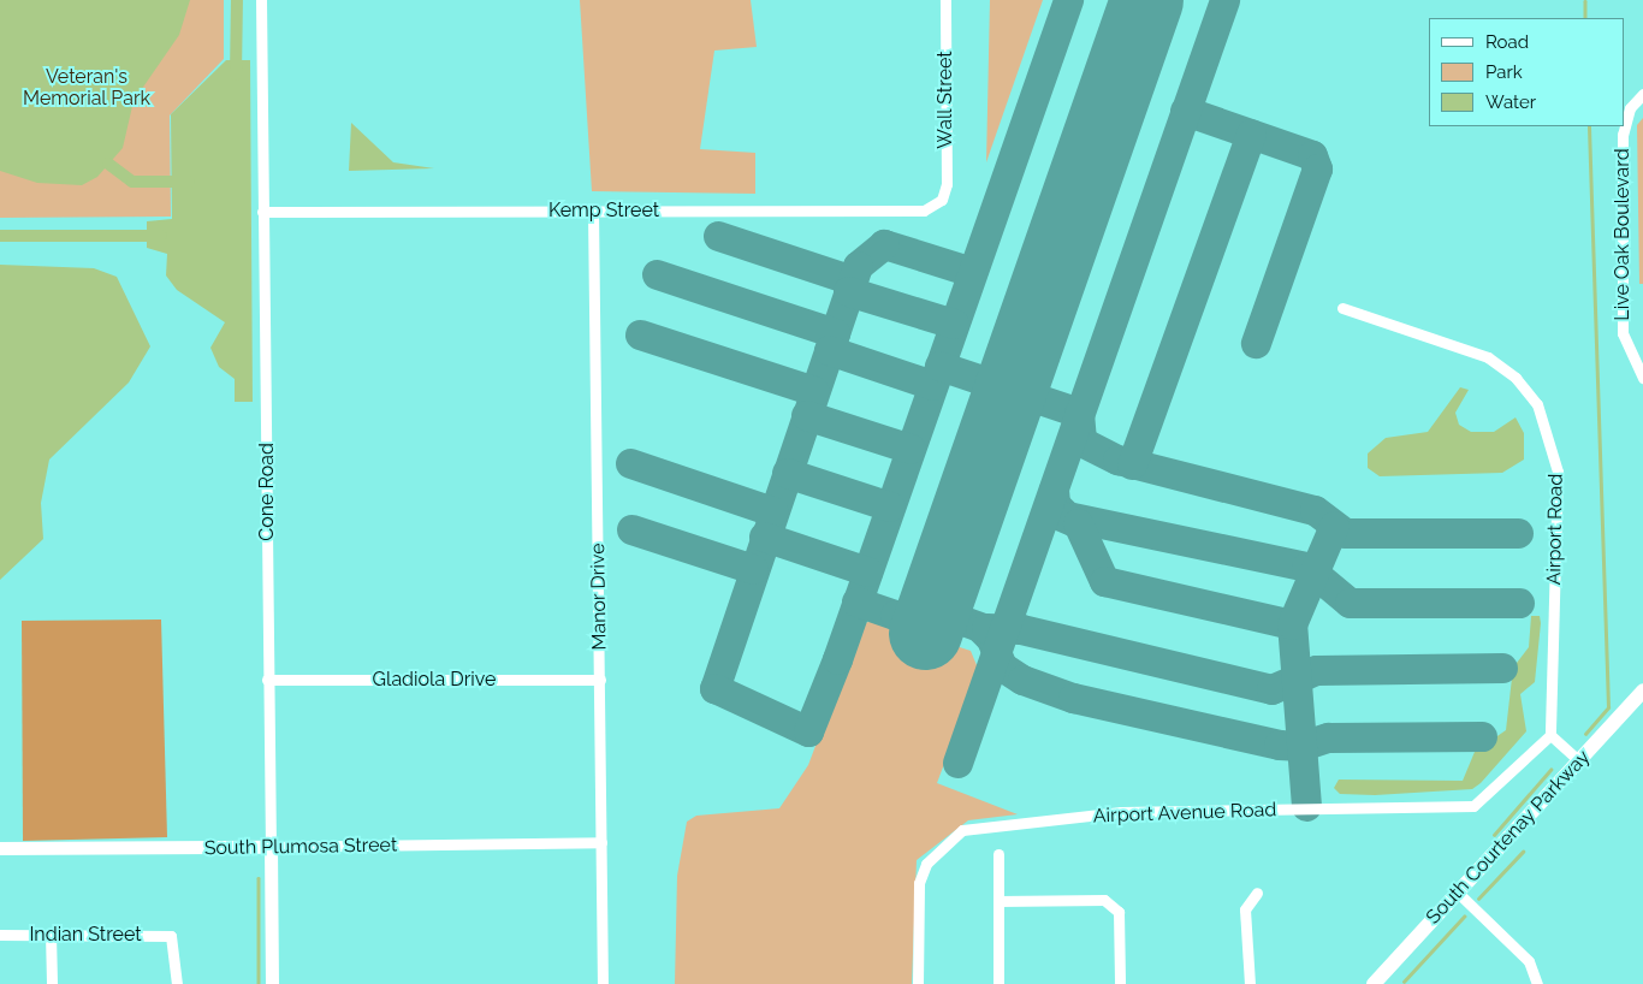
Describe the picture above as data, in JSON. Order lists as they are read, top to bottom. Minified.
{"streets":{"main road":["South Courtenay Parkway"],"street":["Wall Street","Kemp Street","Live Oak Boulevard","Cone Road","Airport Road","Manor Drive","Gladiola Drive","Airport Avenue Road","South Plumosa Street","Indian Street"]},"crossings":[["Wall Street","Kemp Street"],["Kemp Street","Cone Road"],["Kemp Street","Manor Drive"],["Cone Road","Gladiola Drive"],["Cone Road","South Plumosa Street"],["Airport Road","Airport Avenue Road"],["Manor Drive","Gladiola Drive"],["Manor Drive","South Plumosa Street"]],"parks":["Veteran's Memorial Park"],"legend":["Road","Park","Water"]}
